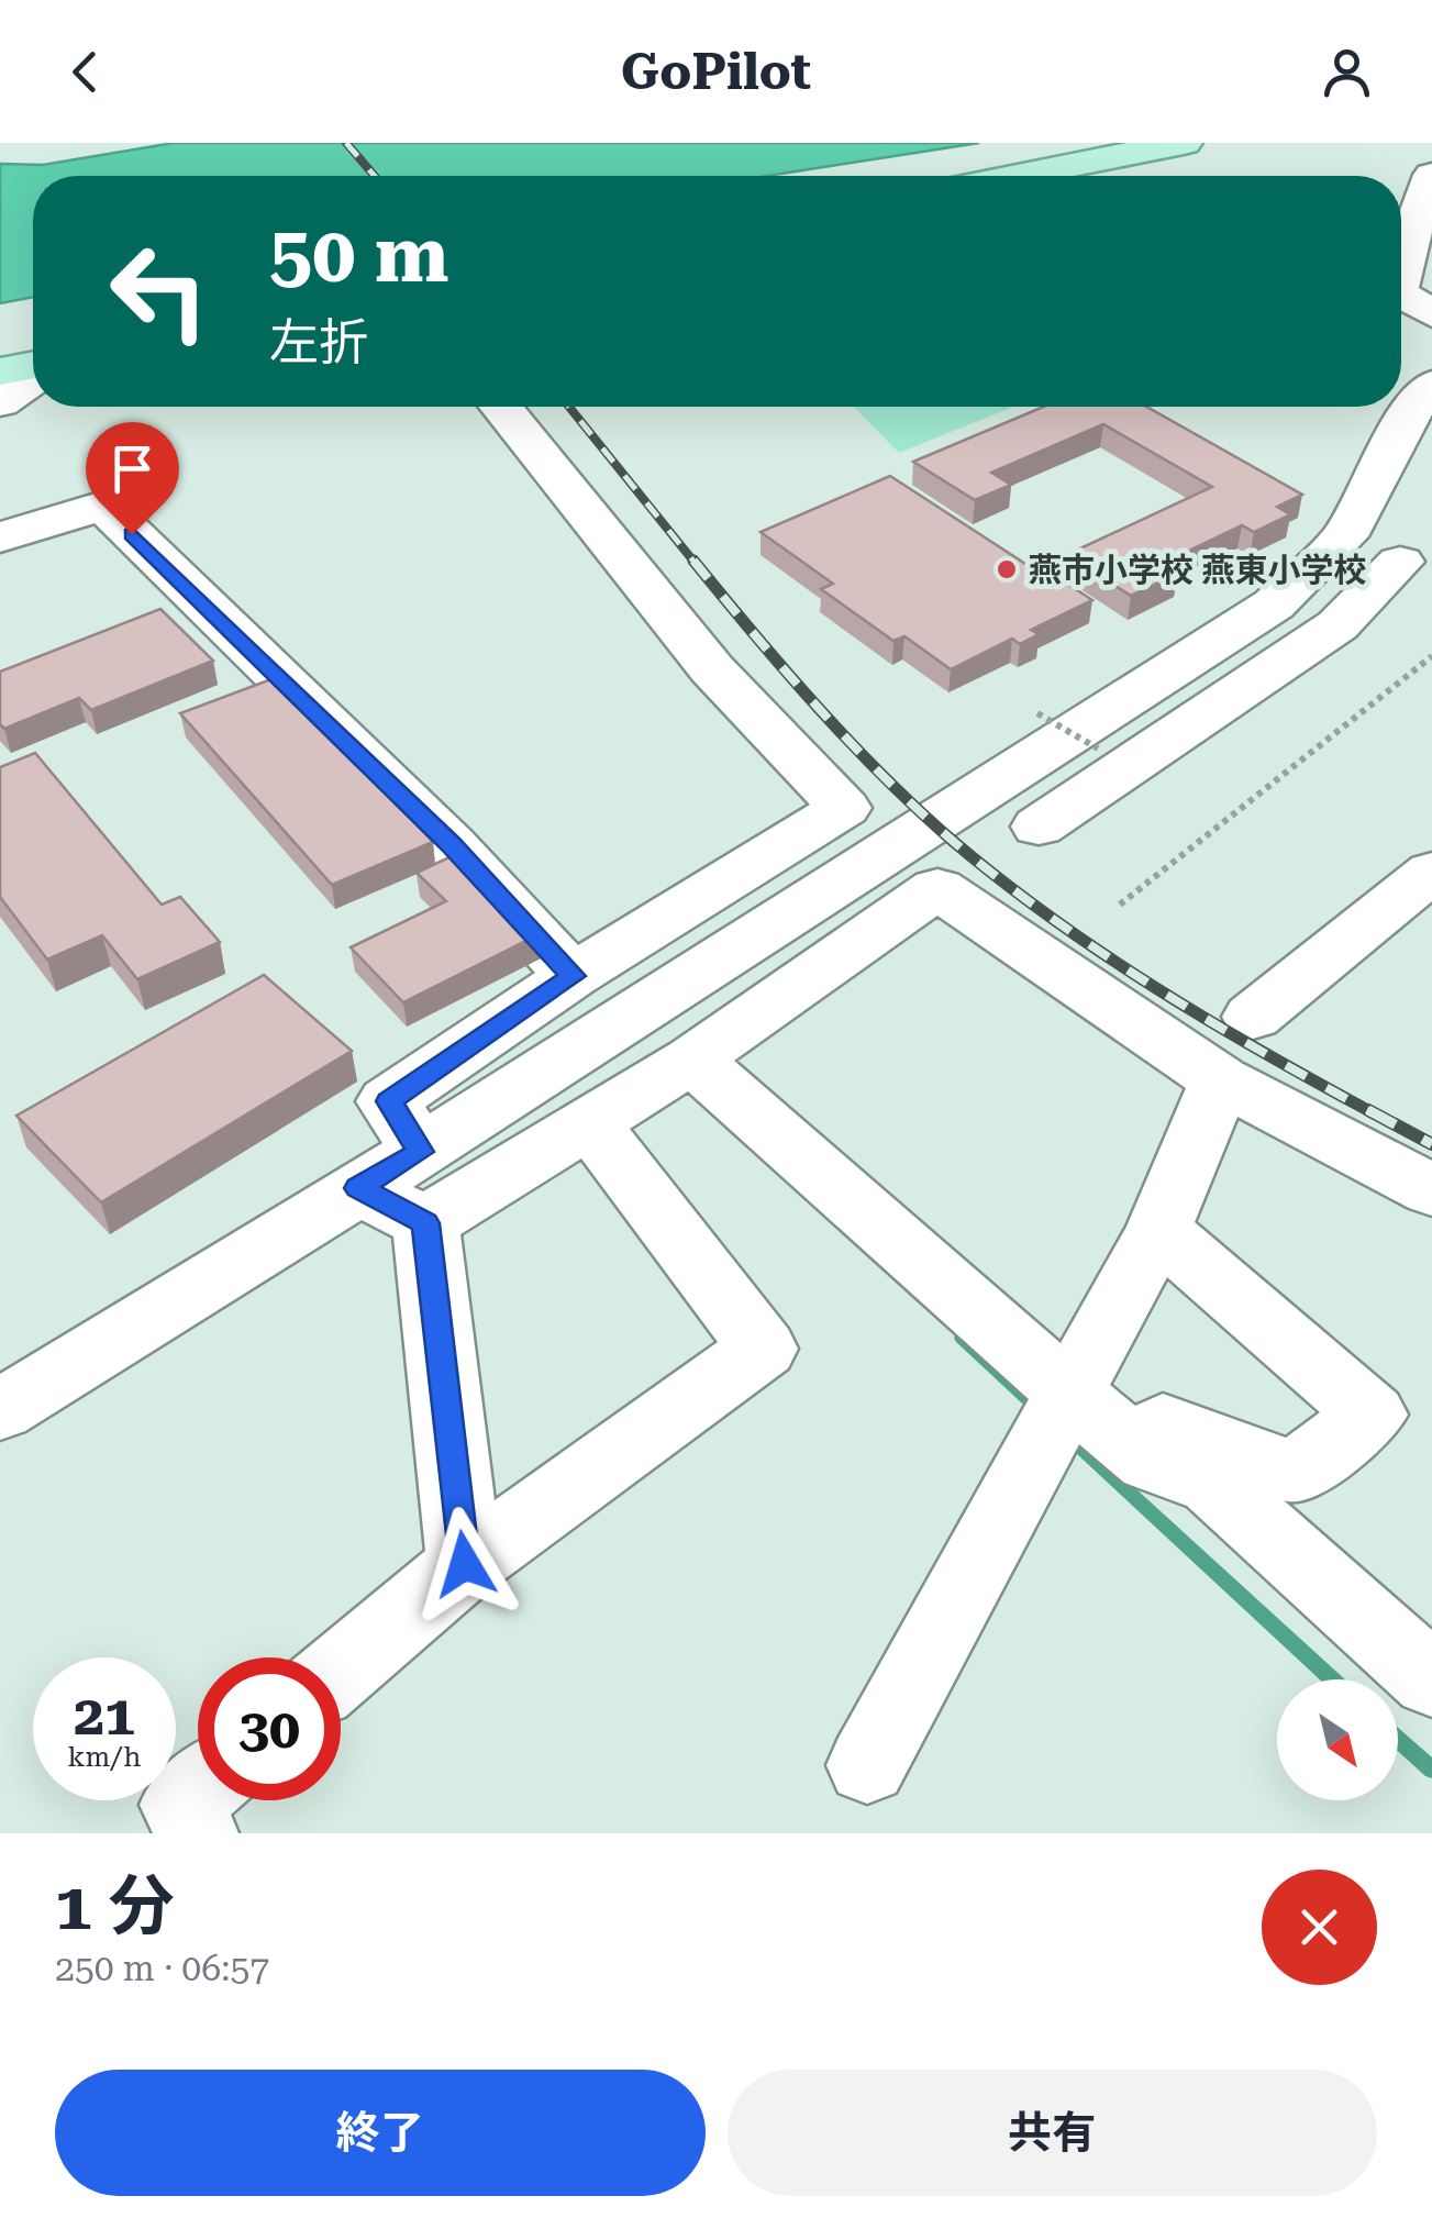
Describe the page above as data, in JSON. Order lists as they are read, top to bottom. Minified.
{"places":["燕市小学校 燕東小学校"],"north":"bottom right","page":{"header":"GoPilot","turn":["50 m","左折"],"speed":"21 km/h","limit":"30","heading":["1 分","250 m · 06:57"],"buttons":["終了","共有"]}}
